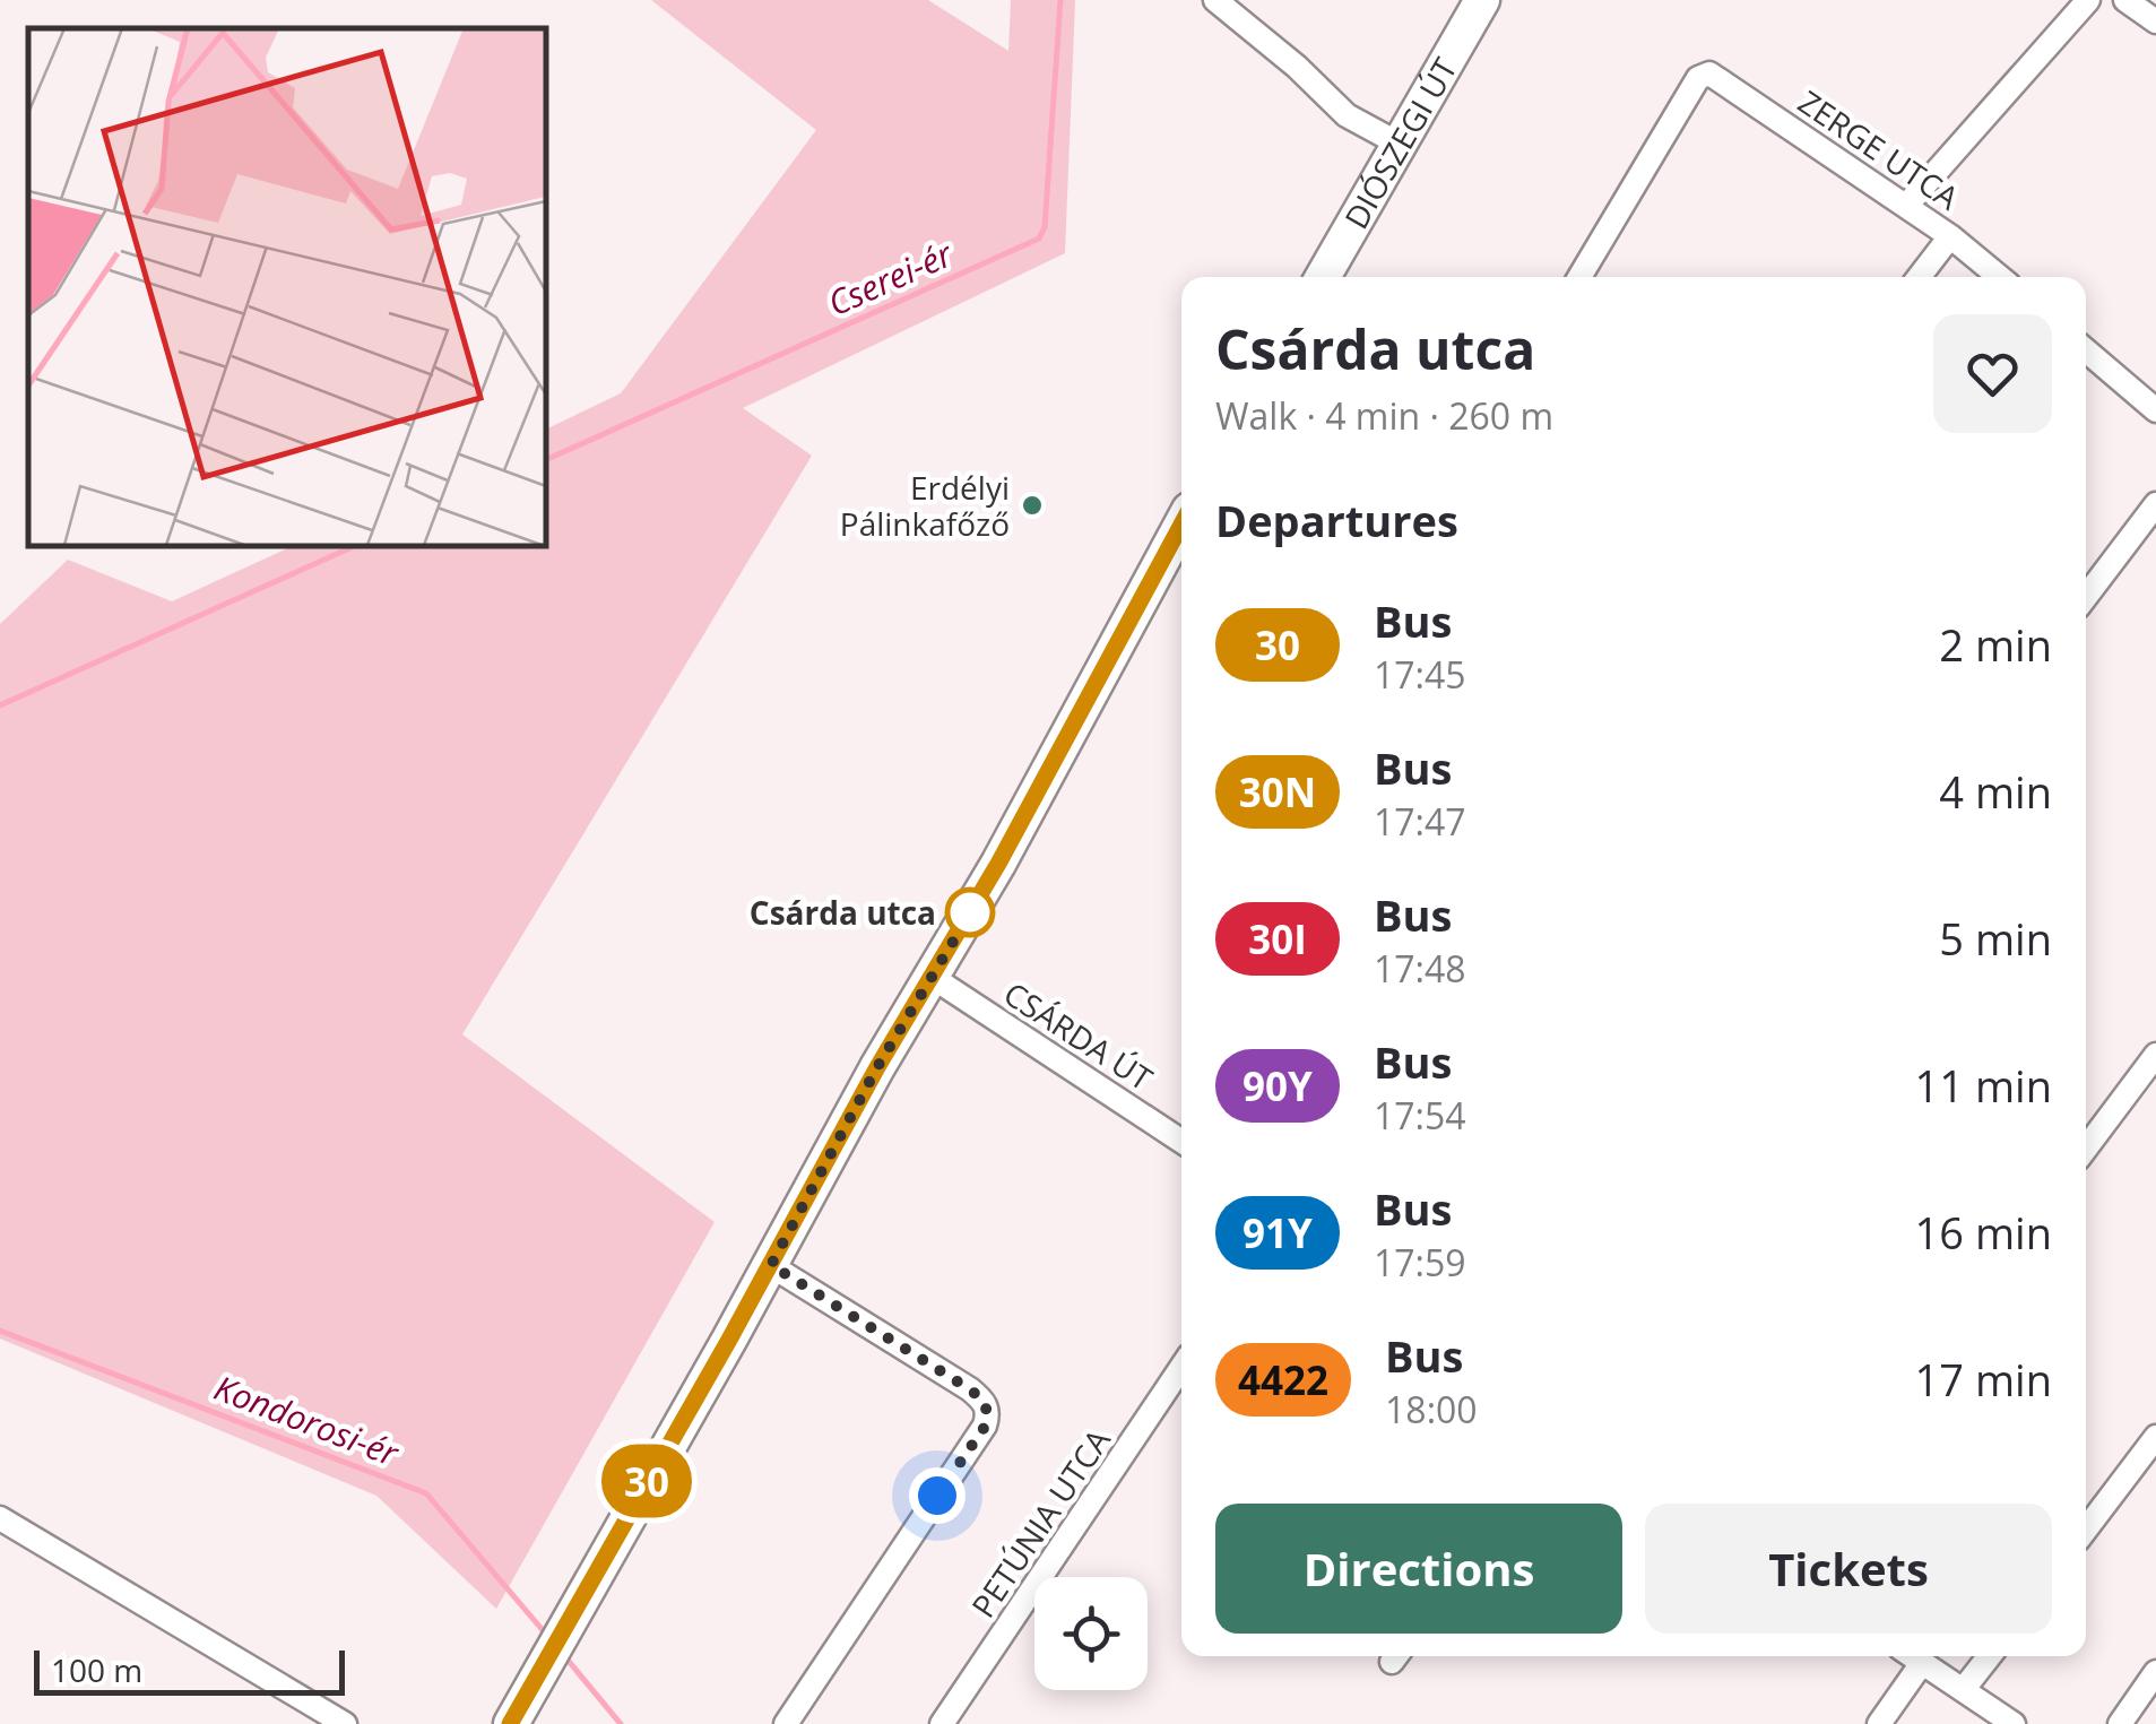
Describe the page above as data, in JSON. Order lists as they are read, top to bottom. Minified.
{"streets":{"main road":["DIÓSZEGI ÚT"],"street":["ZERGE UTCA","CSÁRDA ÚT","PETÚNIA UTCA"]},"water":["Cserei-ér","Kondorosi-ér"],"places":["Erdélyi Pálinkafőző","Csárda utca"],"lines":["bus line 30"],"scale_bar":"100 m","page":{"on_map":"30","heading":[["Csárda utca","Walk · 4 min · 260 m"],"Departures"],"list":[{"mark":"30","name":"Bus","note":"17:45","value":"2 min"},{"mark":"30N","name":"Bus","note":"17:47","value":"4 min"},{"mark":"30I","name":"Bus","note":"17:48","value":"5 min"},{"mark":"90Y","name":"Bus","note":"17:54","value":"11 min"},{"mark":"91Y","name":"Bus","note":"17:59","value":"16 min"},{"mark":"4422","name":"Bus","note":"18:00","value":"17 min"}],"buttons":["Directions","Tickets"],"scale":"100 m"}}
